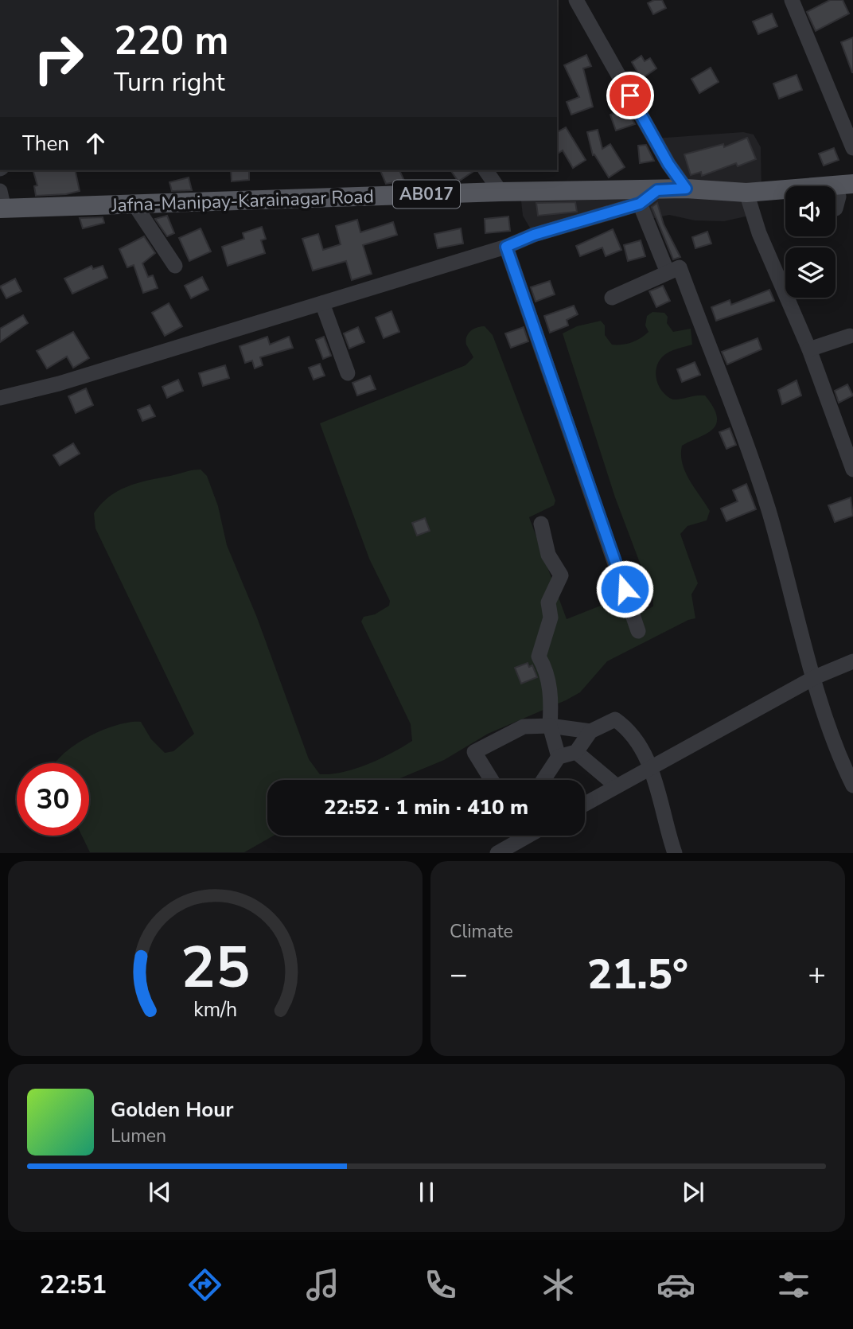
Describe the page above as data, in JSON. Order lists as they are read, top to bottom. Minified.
{"streets":{"main road":["AB017","Jafna-Manipay-Karainagar Road"]},"page":{"turn":["220 m","Turn right"],"then":"Then","limit":"30","trip":"22:52 · 1 min · 410 m","tile":"Climate","heat":["−","21.5°","+"],"song":["Golden Hour","Lumen"],"tabs":"22:51","gauge":["25","km/h"]}}
